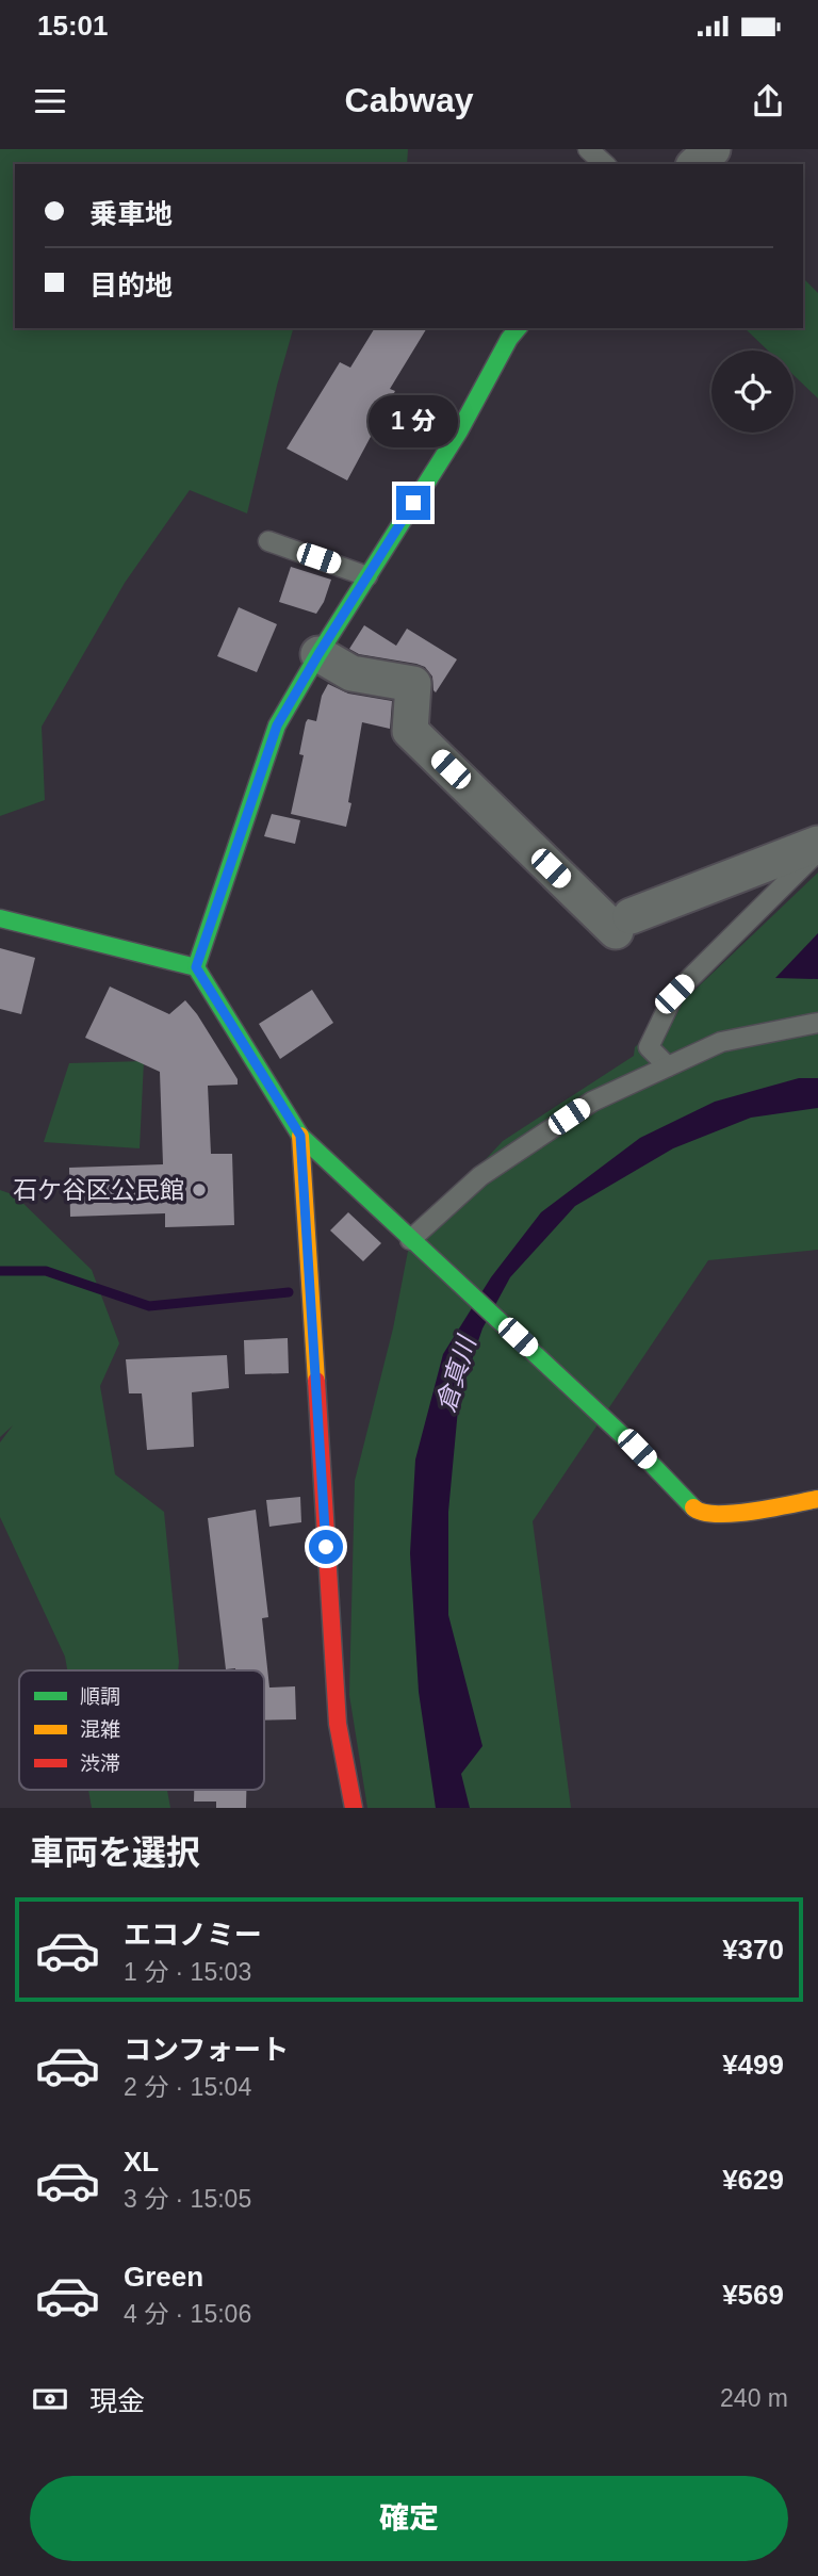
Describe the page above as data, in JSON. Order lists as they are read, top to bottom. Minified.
{"water":["倉真川"],"places":["石ケ谷区公民館"],"legend":["順調","混雑","渋滞"],"page":{"status":"15:01","header":"Cabway","banner":["乗車地","目的地"],"bubble":"1 分","heading":"車両を選択","list":[{"name":"エコノミー","note":"1 分 · 15:03","value":"¥370"},{"name":"コンフォート","note":"2 分 · 15:04","value":"¥499"},{"name":"XL","note":"3 分 · 15:05","value":"¥629"},{"name":"Green","note":"4 分 · 15:06","value":"¥569"}],"pay":["現金","240 m"],"buttons":"確定"}}
